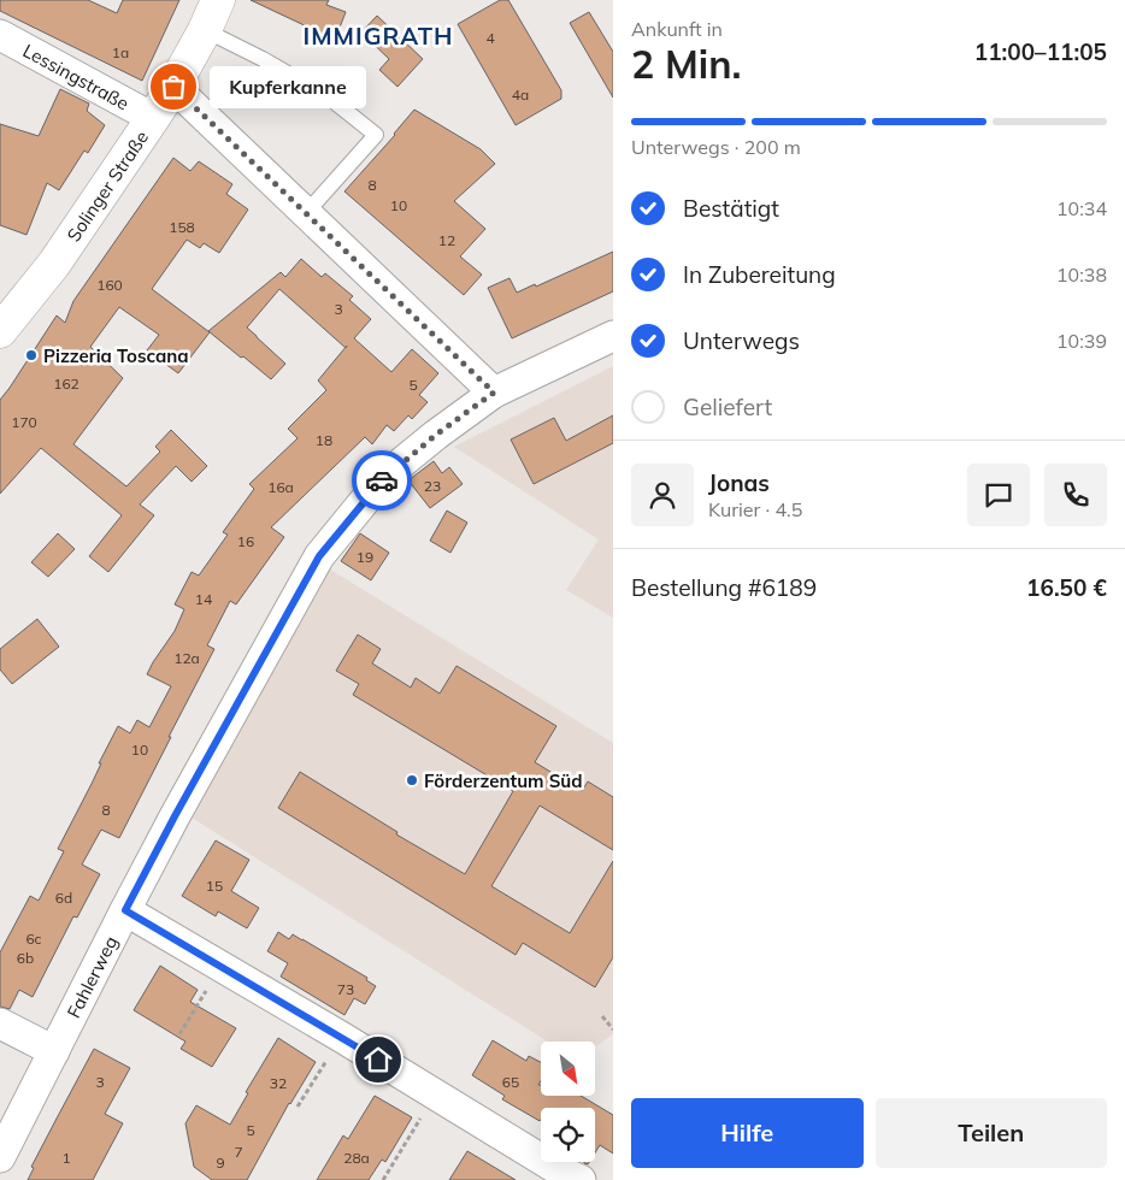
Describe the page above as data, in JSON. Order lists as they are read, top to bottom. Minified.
{"streets":{"main road":["Solinger Straße"],"street":["Lessingstraße","Fahlerweg"]},"crossings":[["Lessingstraße","Solinger Straße"]],"districts":["IMMIGRATH"],"places":["Kupferkanne","Pizzeria Toscana","Förderzentum Süd"],"house_numbers":["4","1a","4a","8","10","158","12","160","3","162","5","170","18","23","16a","16","19","14","12a","10","8","15","6d","6c","6b","73","3","65","32","5","7","1","28a","9"],"north":"bottom right","page":{"heading":["2 Min.","Ankunft in","11:00–11:05"],"panel":["Jonas","Kurier · 4.5","Bestellung #6189","16.50 €"],"bubble":"Kupferkanne","bar":"Unterwegs · 200 m","list":[["Bestätigt","10:34"],["In Zubereitung","10:38"],["Unterwegs","10:39"],"Geliefert"],"buttons":["Hilfe","Teilen"]}}
